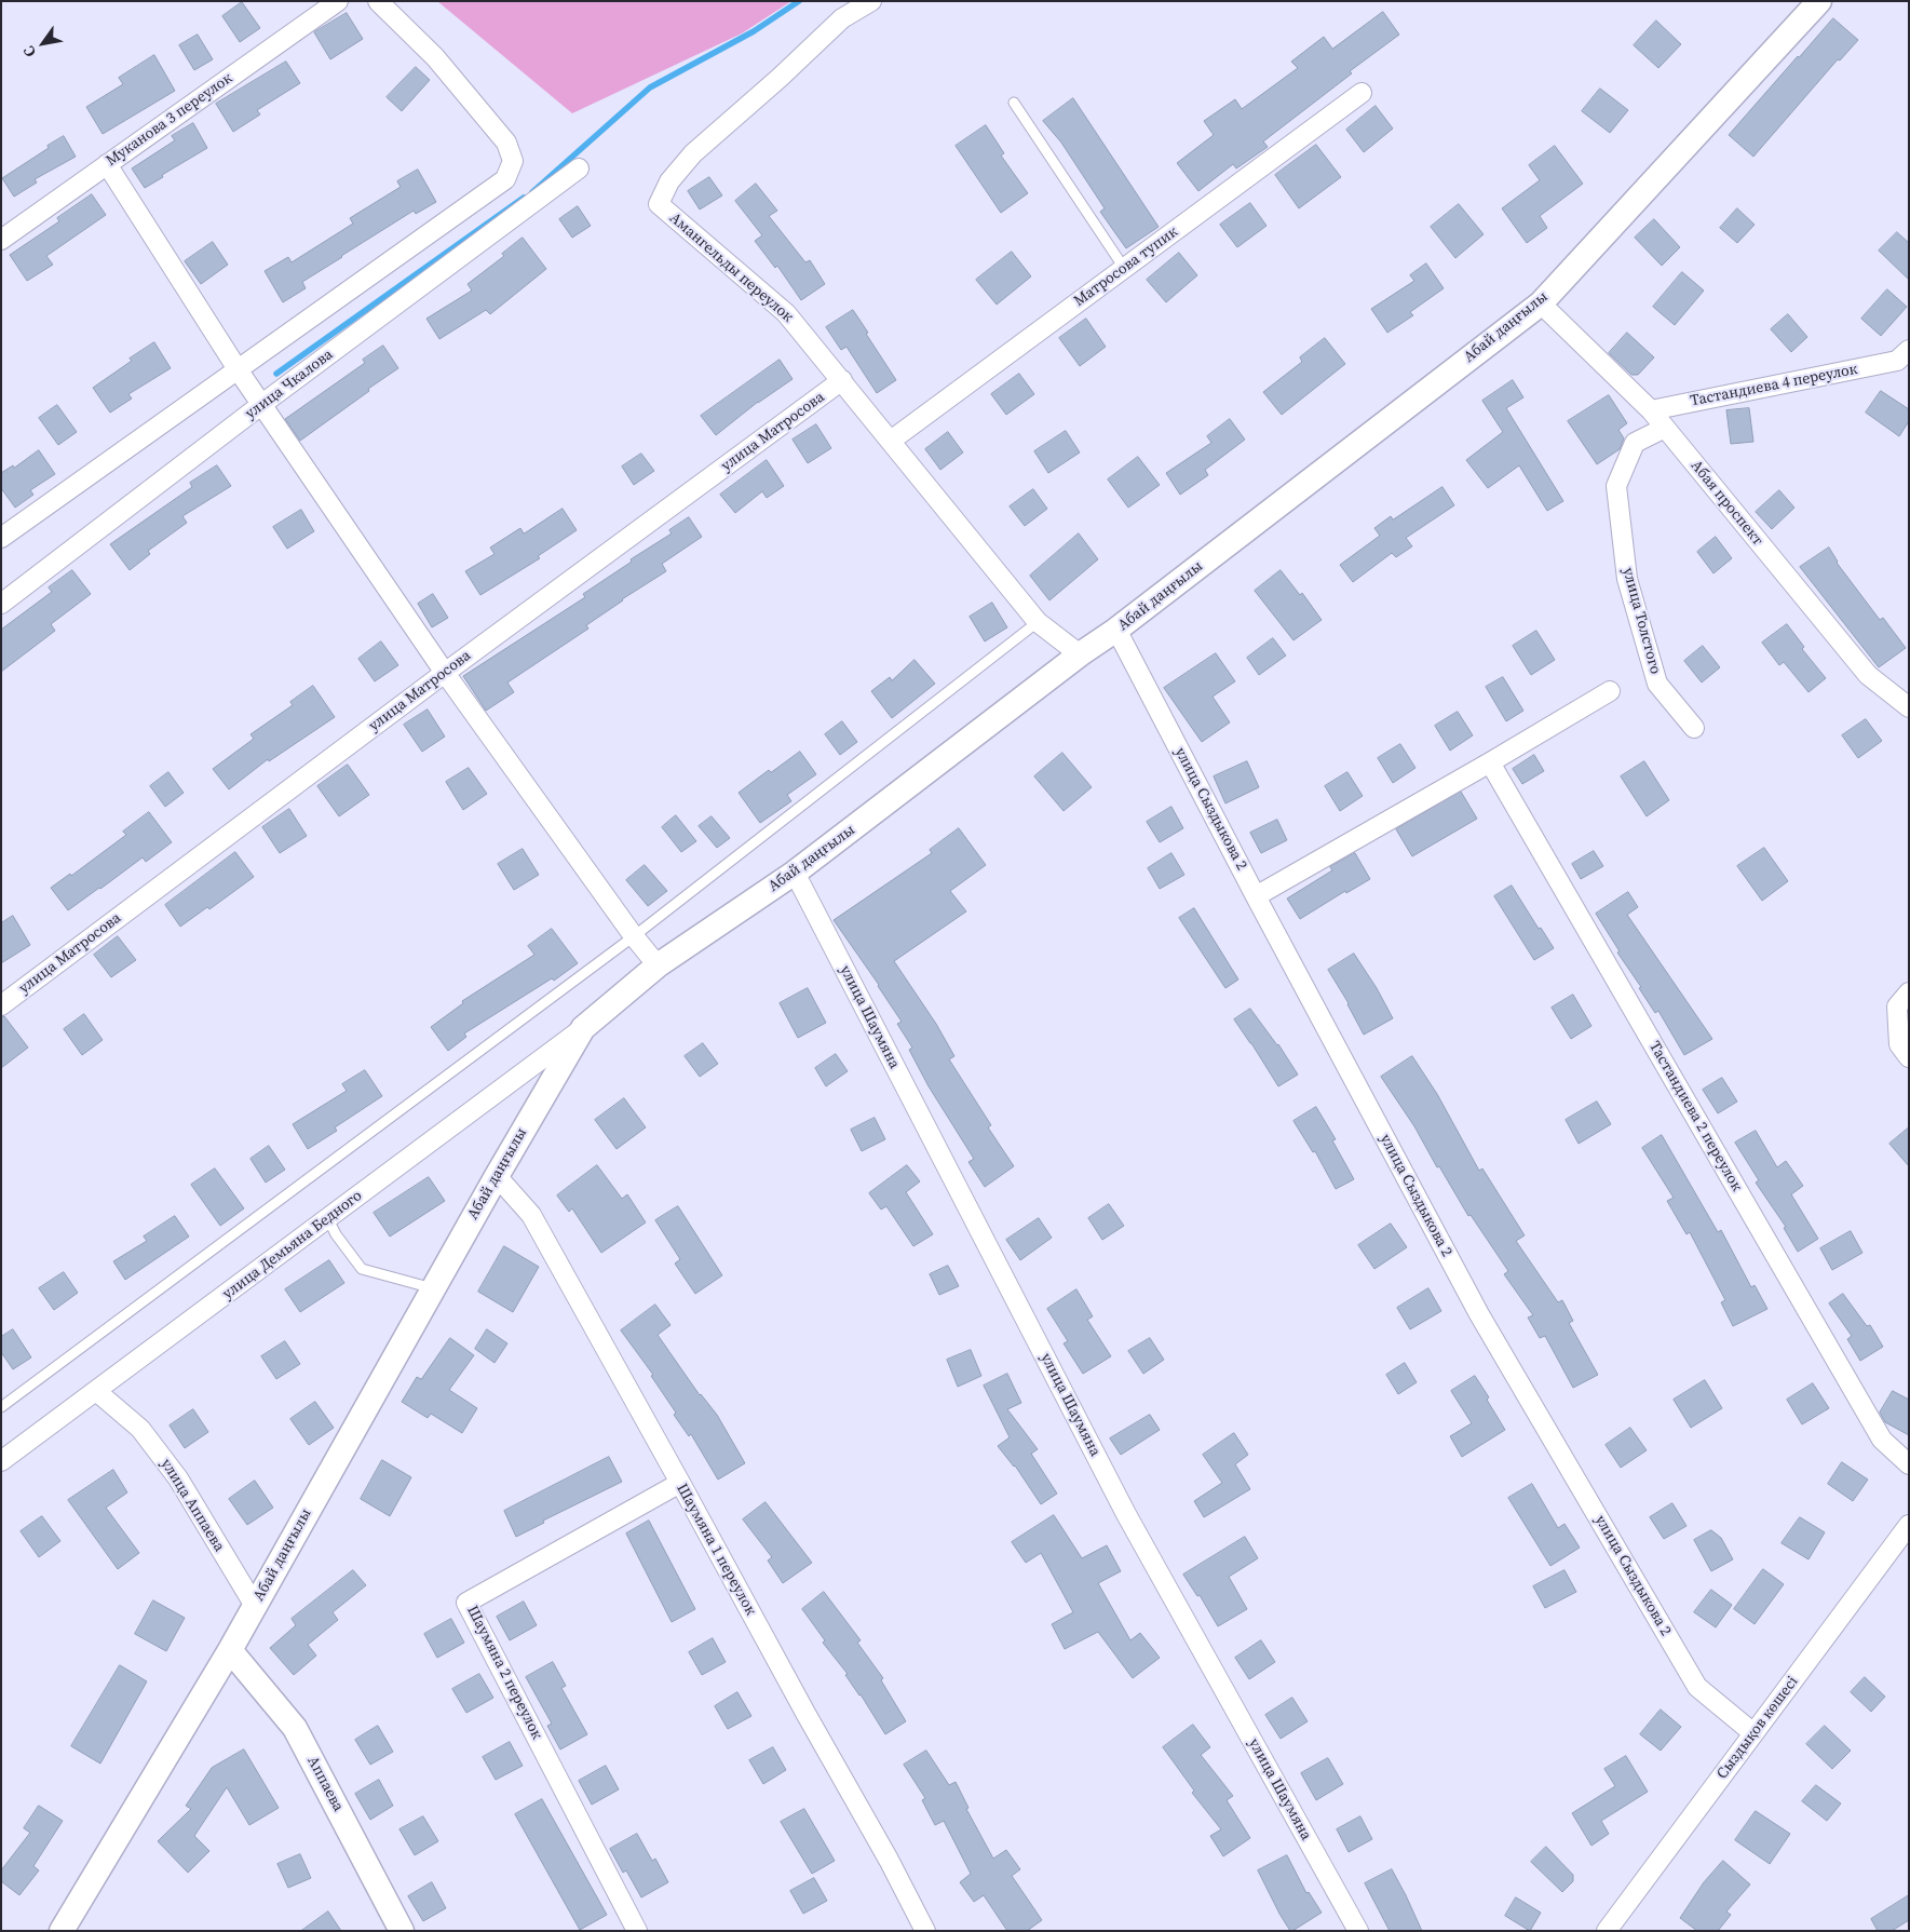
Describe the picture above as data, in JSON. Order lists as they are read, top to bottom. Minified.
{"streets":{"street":["Муканова 3 переулок","Матросова тупик","Амангельды переулок","Абай даңғылы","улица Чкалова","Тастандиева 4 переулок","улица Матросова","Абая проспект","улица Толстого","улица Сыздыкова 2","улица Шаумяна","Тастандиева 2 переулок","улица Демьяна Бедного","улица Аппаева","Шаумяна 1 переулок","Шаумяна 2 переулок","Сыздықов көшесі","Аппаева"]},"crossings":[["Матросова тупик","Амангельды переулок"],["Амангельды переулок","Абай даңғылы"],["Амангельды переулок","улица Матросова"],["Абай даңғылы","Абая проспект"],["Абай даңғылы","улица Сыздыкова 2"],["Абай даңғылы","улица Шаумяна"],["Абай даңғылы","улица Демьяна Бедного"],["Абай даңғылы","улица Аппаева"],["Абай даңғылы","Шаумяна 1 переулок"],["Абай даңғылы","Аппаева"],["Тастандиева 4 переулок","Абая проспект"],["Абая проспект","улица Толстого"],["улица Сыздыкова 2","Сыздықов көшесі"],["улица Демьяна Бедного","улица Аппаева"],["Шаумяна 1 переулок","Шаумяна 2 переулок"]],"north":"bottom left"}
